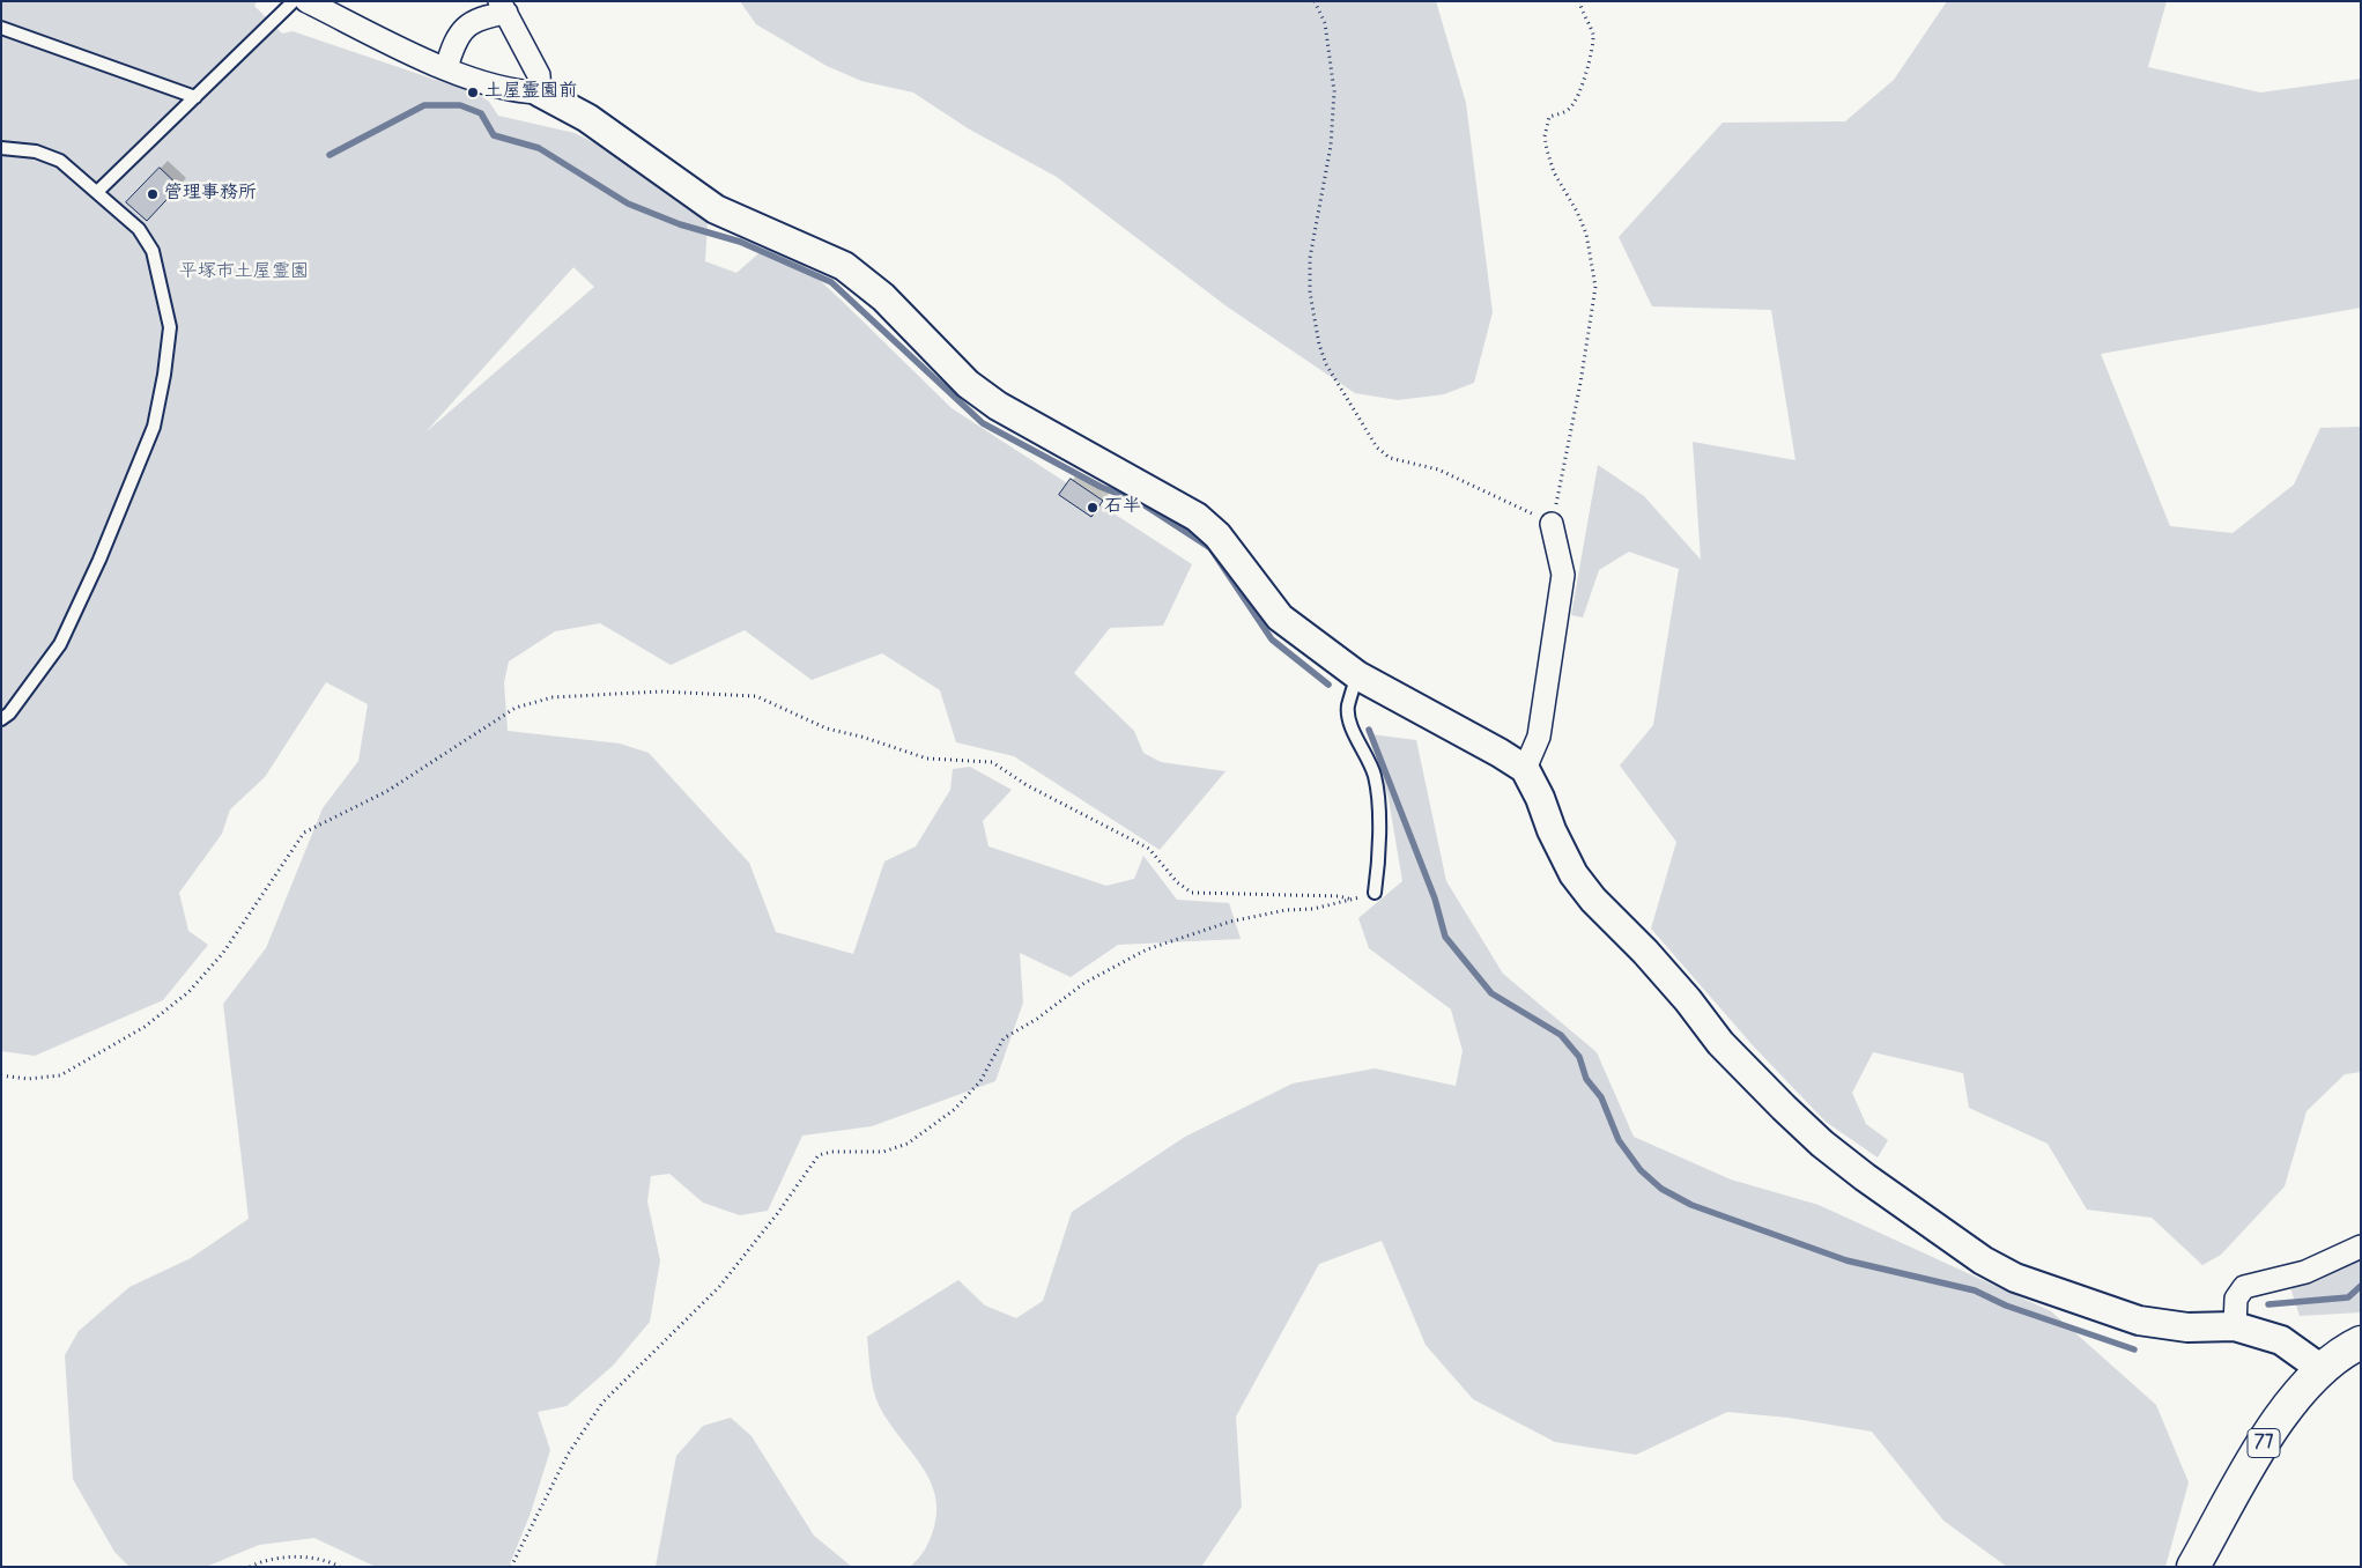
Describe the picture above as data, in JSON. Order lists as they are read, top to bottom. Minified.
{"streets":{"main road":["77"]},"parks":["平塚市土屋霊園"],"places":["土屋霊園前","管理事務所","石半"]}
